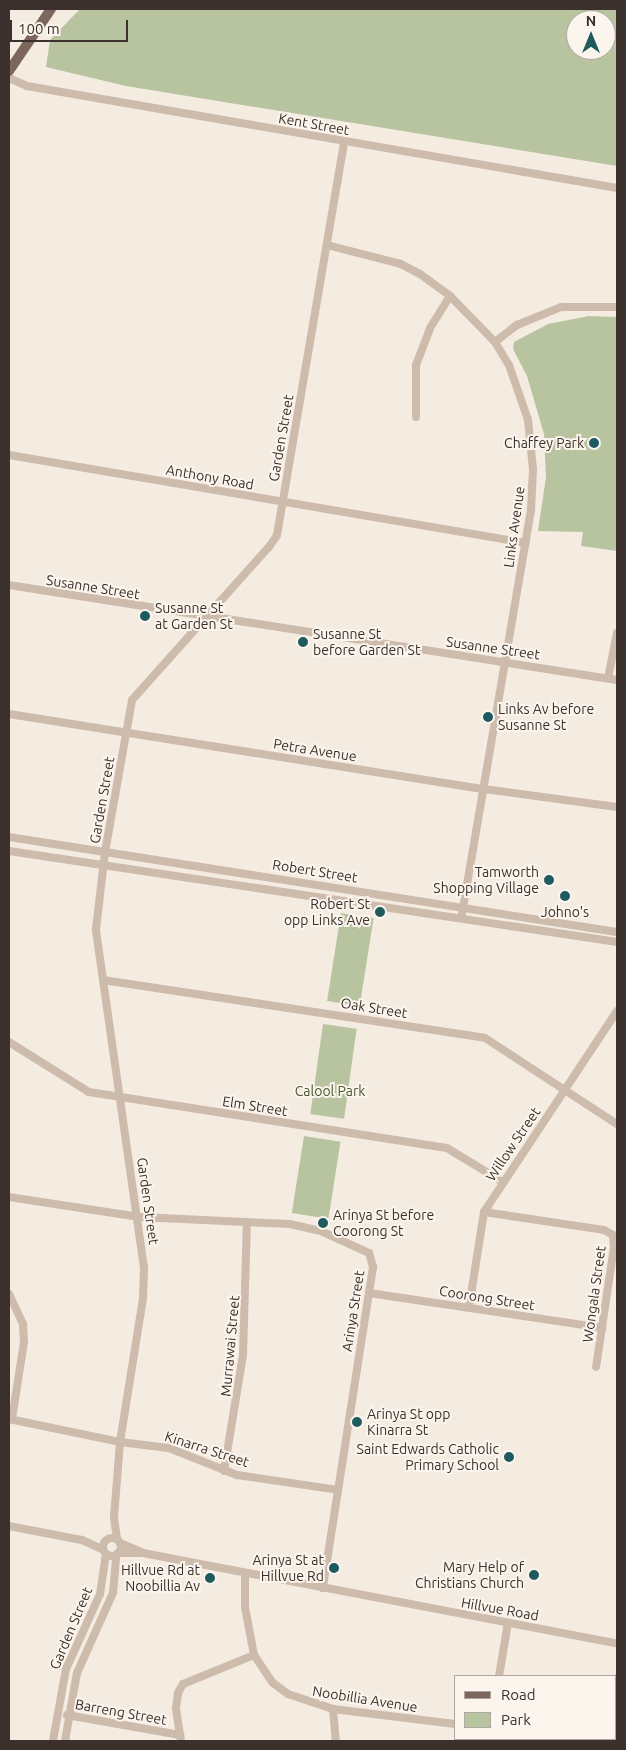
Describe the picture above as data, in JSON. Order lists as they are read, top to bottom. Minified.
{"streets":{"street":["Kent Street","Garden Street","Anthony Road","Links Avenue","Susanne Street","Petra Avenue","Robert Street","Oak Street","Elm Street","Willow Street","Wongala Street","Coorong Street","Arinya Street","Murrawai Street","Kinarra Street","Hillvue Road","Noobillia Avenue","Barreng Street"]},"crossings":[["Kent Street","Garden Street"],["Garden Street","Anthony Road"],["Garden Street","Links Avenue"],["Garden Street","Susanne Street"],["Garden Street","Petra Avenue"],["Garden Street","Robert Street"],["Garden Street","Oak Street"],["Garden Street","Elm Street"],["Garden Street","Arinya Street"],["Garden Street","Kinarra Street"],["Garden Street","Hillvue Road"],["Garden Street","Barreng Street"],["Anthony Road","Links Avenue"],["Links Avenue","Susanne Street"],["Links Avenue","Petra Avenue"],["Links Avenue","Robert Street"],["Oak Street","Willow Street"],["Elm Street","Willow Street"],["Willow Street","Wongala Street"],["Willow Street","Coorong Street"],["Wongala Street","Coorong Street"],["Coorong Street","Arinya Street"],["Arinya Street","Murrawai Street"],["Arinya Street","Kinarra Street"],["Arinya Street","Hillvue Road"],["Murrawai Street","Kinarra Street"],["Hillvue Road","Noobillia Avenue"]],"parks":["Calool Park"],"places":["Chaffey Park","Susanne St at Garden St","Susanne St before Garden St","Links Av before Susanne St","Tamworth Shopping Village","Johno's","Robert St opp Links Ave","Arinya St before Coorong St","Arinya St opp Kinarra St","Saint Edwards Catholic Primary School","Arinya St at Hillvue Rd","Mary Help of Christians Church","Hillvue Rd at Noobillia Av"],"legend":["Road","Park"],"scale_bar":"100 m","north":"top"}
